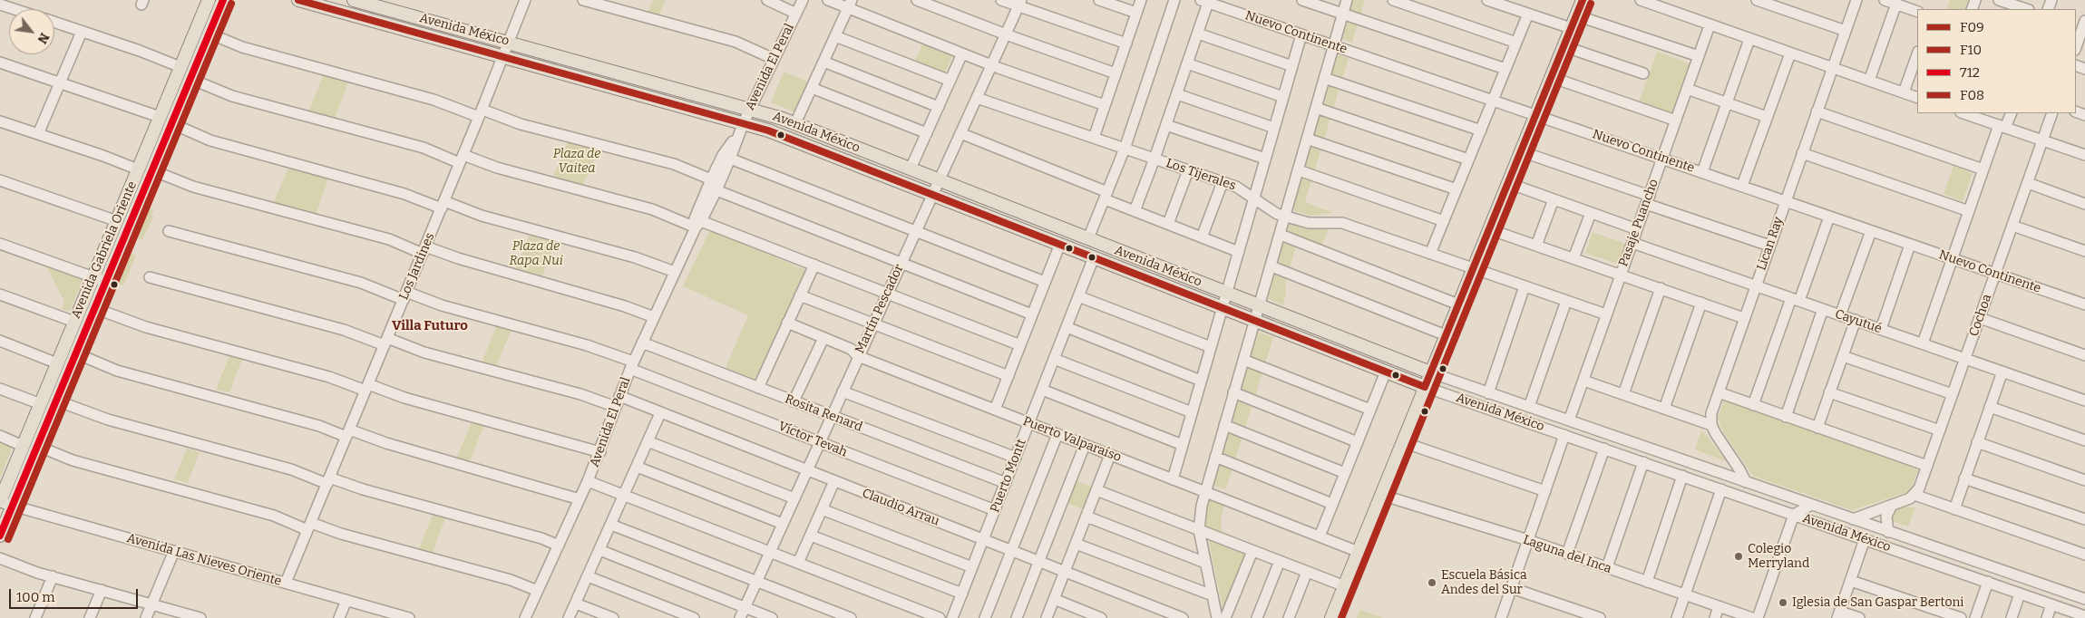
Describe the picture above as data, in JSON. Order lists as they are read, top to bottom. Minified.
{"streets":{"main road":["Avenida México","Avenida Gabriela Oriente"],"street":["Nuevo Continente","Avenida El Peral","Los Tijerales","Pasaje Puancho","Lican Ray","Los Jardines","Martín Pescador","Cochoa","Cayutué","Rosita Renard","Víctor Tevah","Puerto Valparaíso","Puerto Montt","Claudio Arrau","Laguna del Inca","Avenida Las Nieves Oriente"]},"crossings":[["Avenida México","Avenida El Peral"],["Avenida México","Pasaje Puancho"],["Avenida México","Los Jardines"],["Avenida México","Martín Pescador"],["Avenida México","Puerto Montt"],["Nuevo Continente","Pasaje Puancho"],["Nuevo Continente","Lican Ray"],["Nuevo Continente","Cochoa"],["Avenida El Peral","Rosita Renard"],["Avenida El Peral","Víctor Tevah"],["Avenida El Peral","Claudio Arrau"],["Los Tijerales","Pasaje Puancho"],["Los Tijerales","Martín Pescador"],["Pasaje Puancho","Cayutué"],["Lican Ray","Cayutué"],["Avenida Gabriela Oriente","Avenida Las Nieves Oriente"],["Los Jardines","Víctor Tevah"],["Los Jardines","Claudio Arrau"],["Los Jardines","Avenida Las Nieves Oriente"],["Martín Pescador","Rosita Renard"],["Martín Pescador","Víctor Tevah"],["Martín Pescador","Puerto Valparaíso"],["Martín Pescador","Claudio Arrau"],["Cochoa","Cayutué"],["Rosita Renard","Puerto Montt"],["Víctor Tevah","Puerto Montt"],["Puerto Valparaíso","Puerto Montt"],["Puerto Montt","Claudio Arrau"]],"districts":["Villa Futuro"],"parks":["Plaza de Vaitea","Plaza de Rapa Nui"],"places":["Colegio Merryland","Escuela Básica Andes del Sur","Iglesia de San Gaspar Bertoni"],"lines":["transit line F09","transit line 712","transit line F10","transit line F08"],"legend":["F09","F10","712","F08"],"scale_bar":"100 m","north":"bottom right"}
